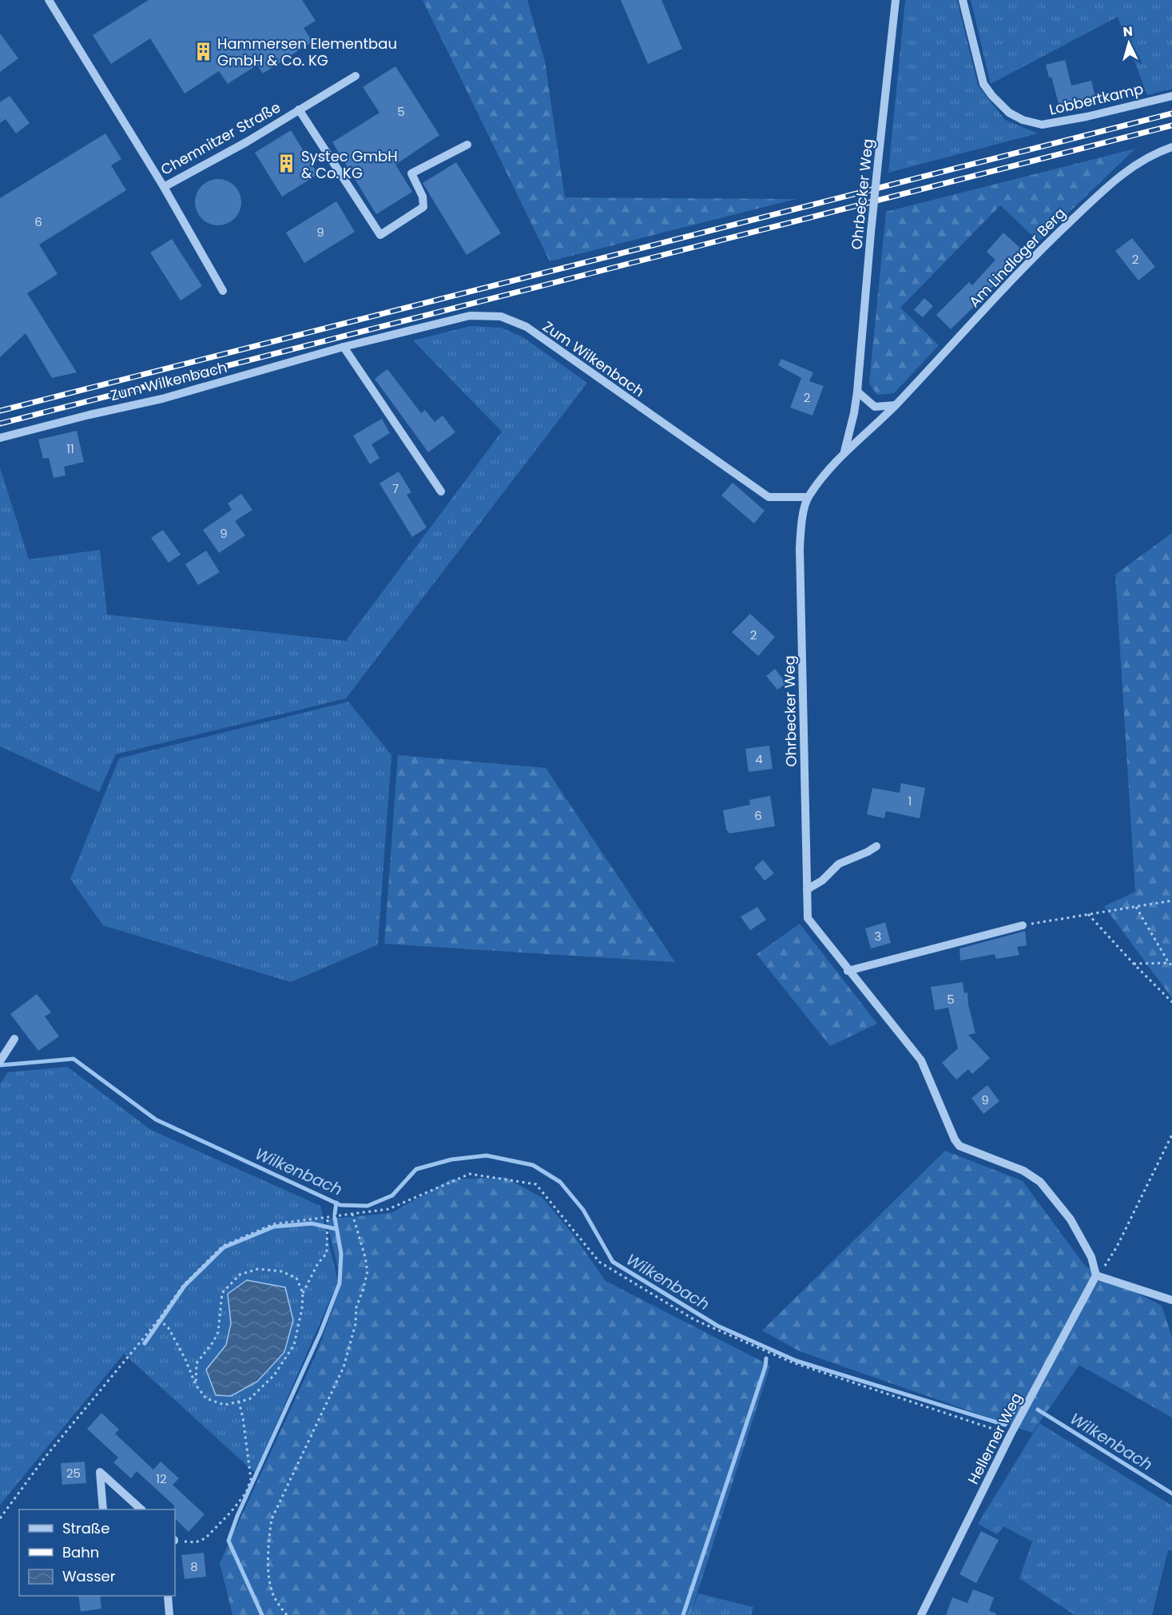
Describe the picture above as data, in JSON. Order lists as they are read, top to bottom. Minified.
{"streets":{"street":["Lobbertkamp","Chemnitzer Straße","Ohrbecker Weg","Am Lindlager Berg","Zum Wilkenbach","Hellerner Weg"]},"crossings":[["Ohrbecker Weg","Am Lindlager Berg"],["Ohrbecker Weg","Zum Wilkenbach"],["Ohrbecker Weg","Hellerner Weg"]],"water":["Wilkenbach"],"places":{"building":["Hammersen Elementbau GmbH & Co. KG","Systec GmbH & Co. KG"]},"house_numbers":["5","6","9","2","2","11","7","9","2","4","1","6","3","5","9","25","12","8"],"legend":["Straße","Bahn","Wasser"],"north":"top"}
